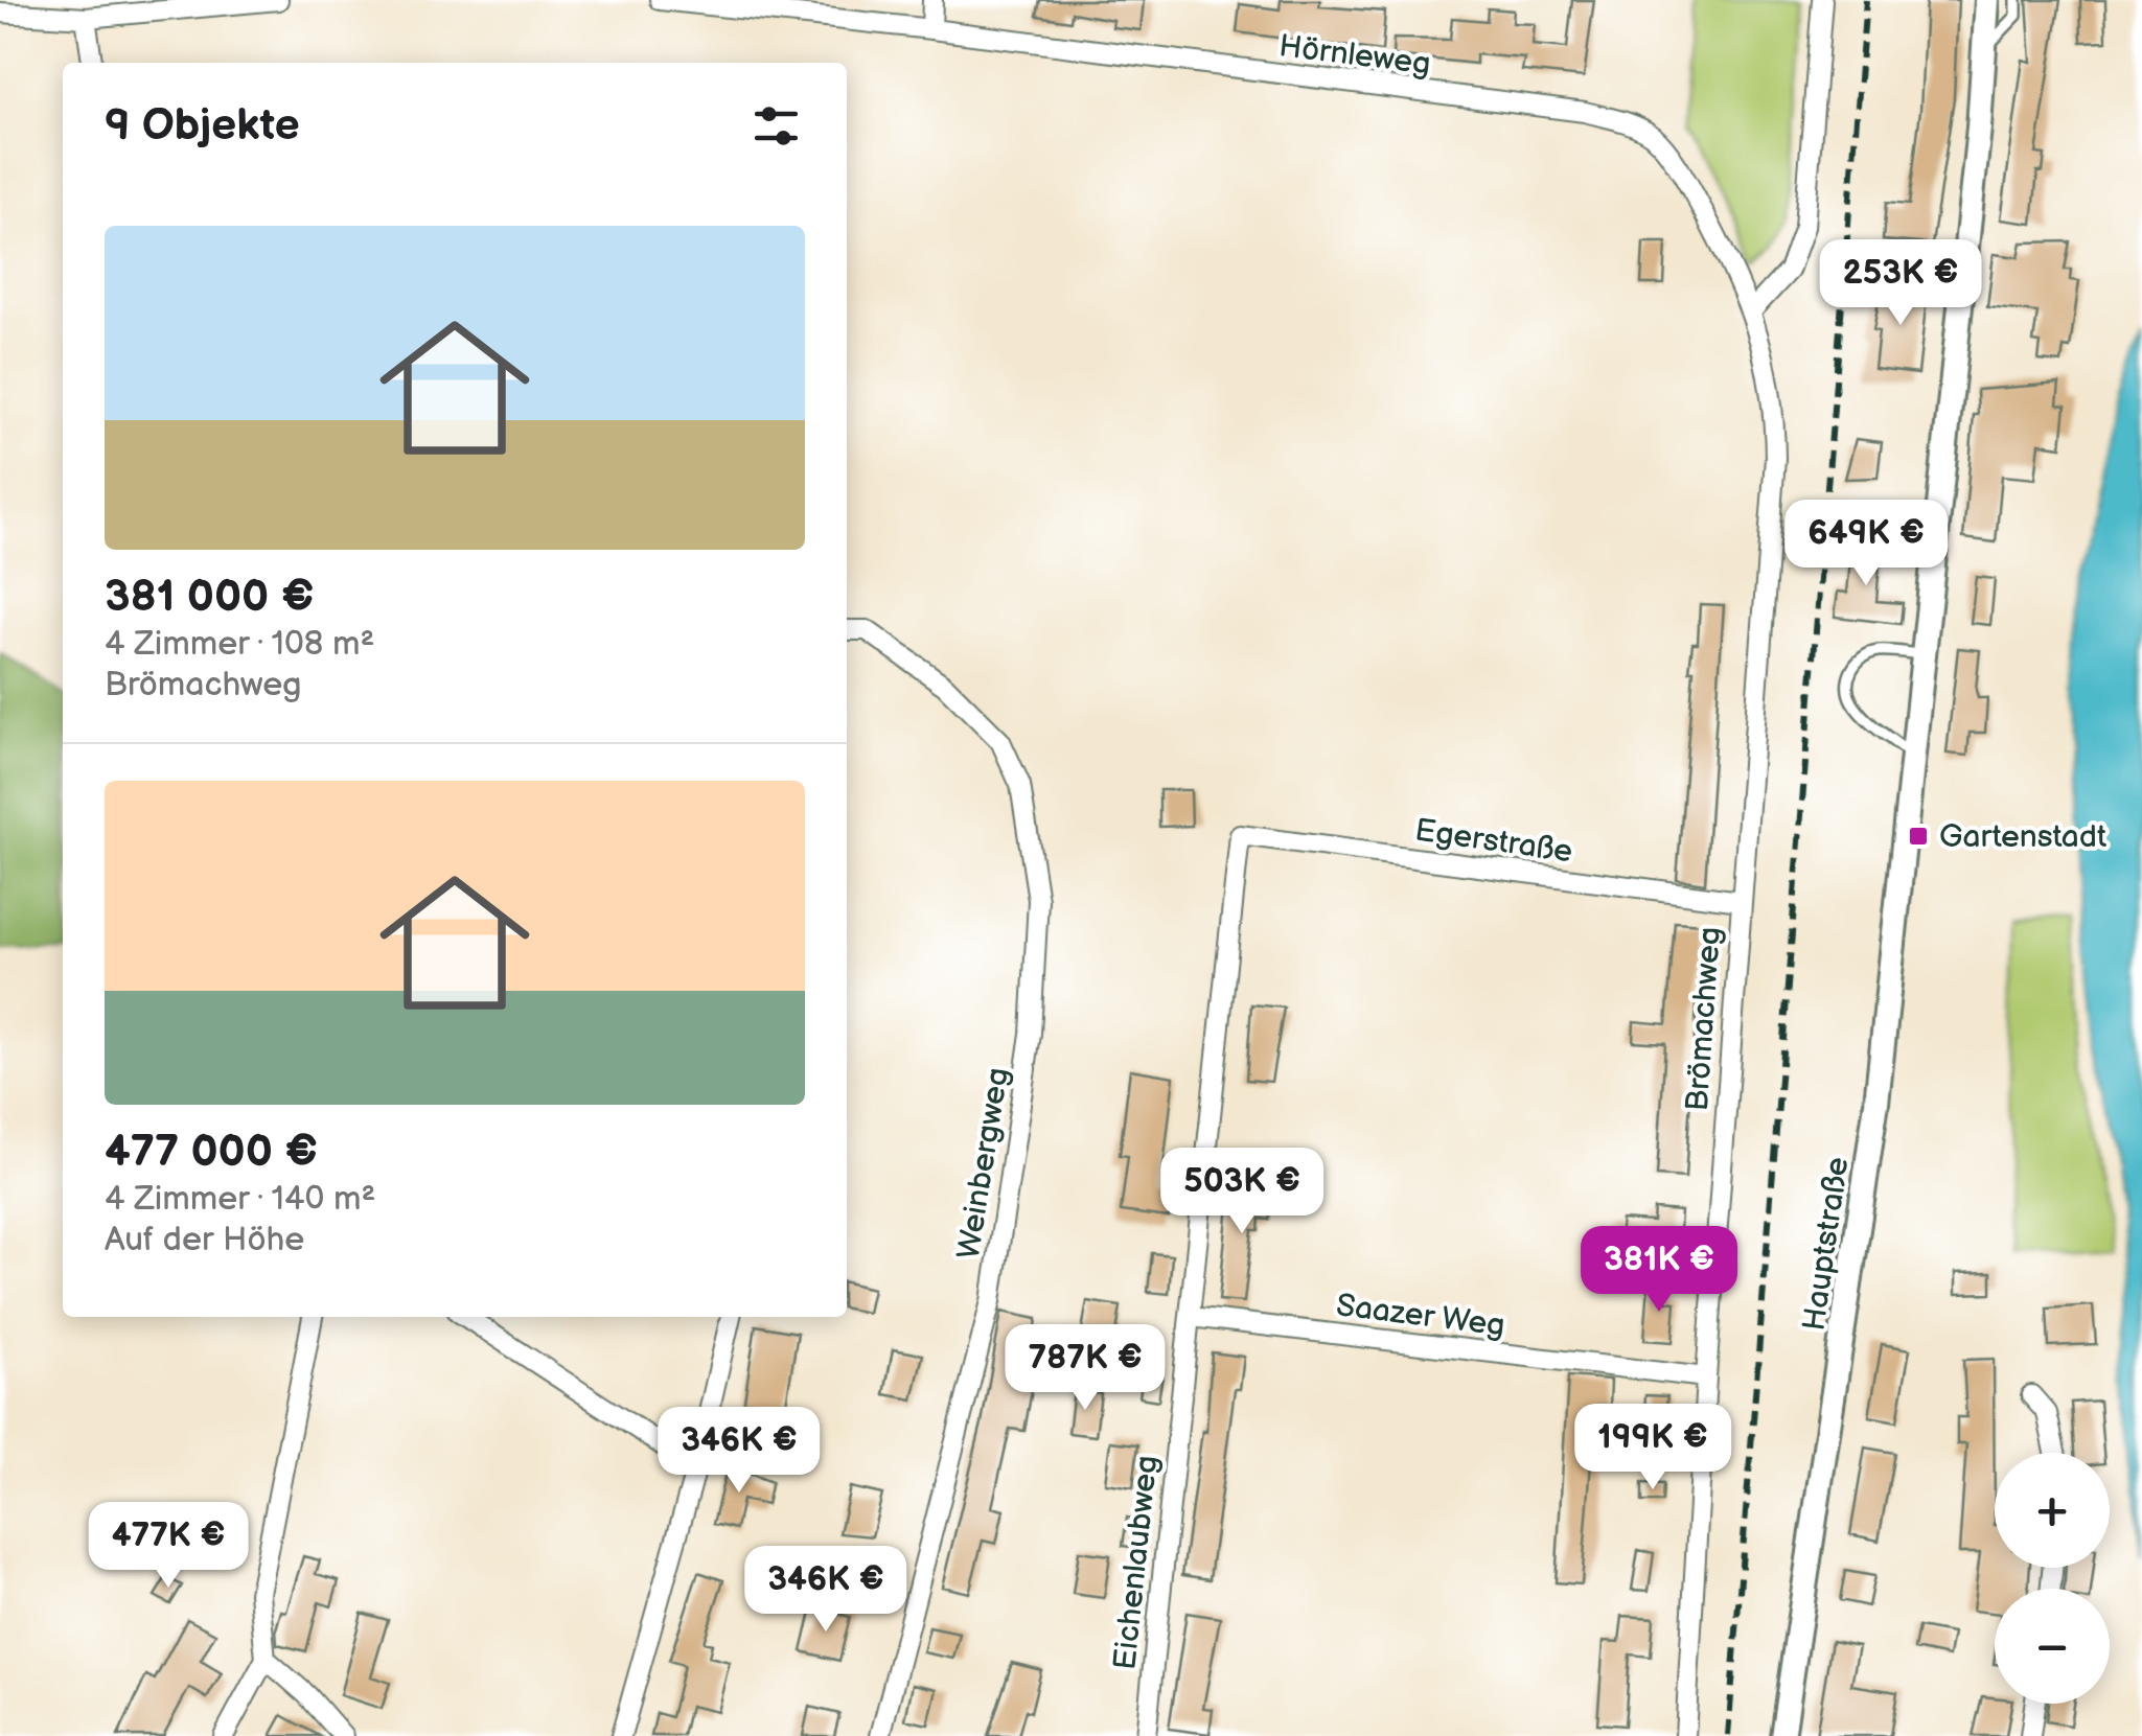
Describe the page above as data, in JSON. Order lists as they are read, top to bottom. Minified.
{"streets":{"street":["Hörnleweg","Egerstraße","Brömachweg","Weinbergweg","Hauptstraße","Saazer Weg","Eichenlaubweg"]},"crossings":[["Hörnleweg","Brömachweg"],["Egerstraße","Brömachweg"],["Egerstraße","Eichenlaubweg"],["Brömachweg","Saazer Weg"],["Saazer Weg","Eichenlaubweg"]],"places":{"transit":["Gartenstadt"]},"page":{"heading":"9 Objekte","list":[{"name":"381 000 €","note":"4 Zimmer · 108 m² · Brömachweg"},{"name":"477 000 €","note":"4 Zimmer · 140 m² · Auf der Höhe"}],"price":["253K €","649K €","503K €","381K €","787K €","199K €","346K €","477K €","346K €"],"map_buttons":["+","−"]}}
